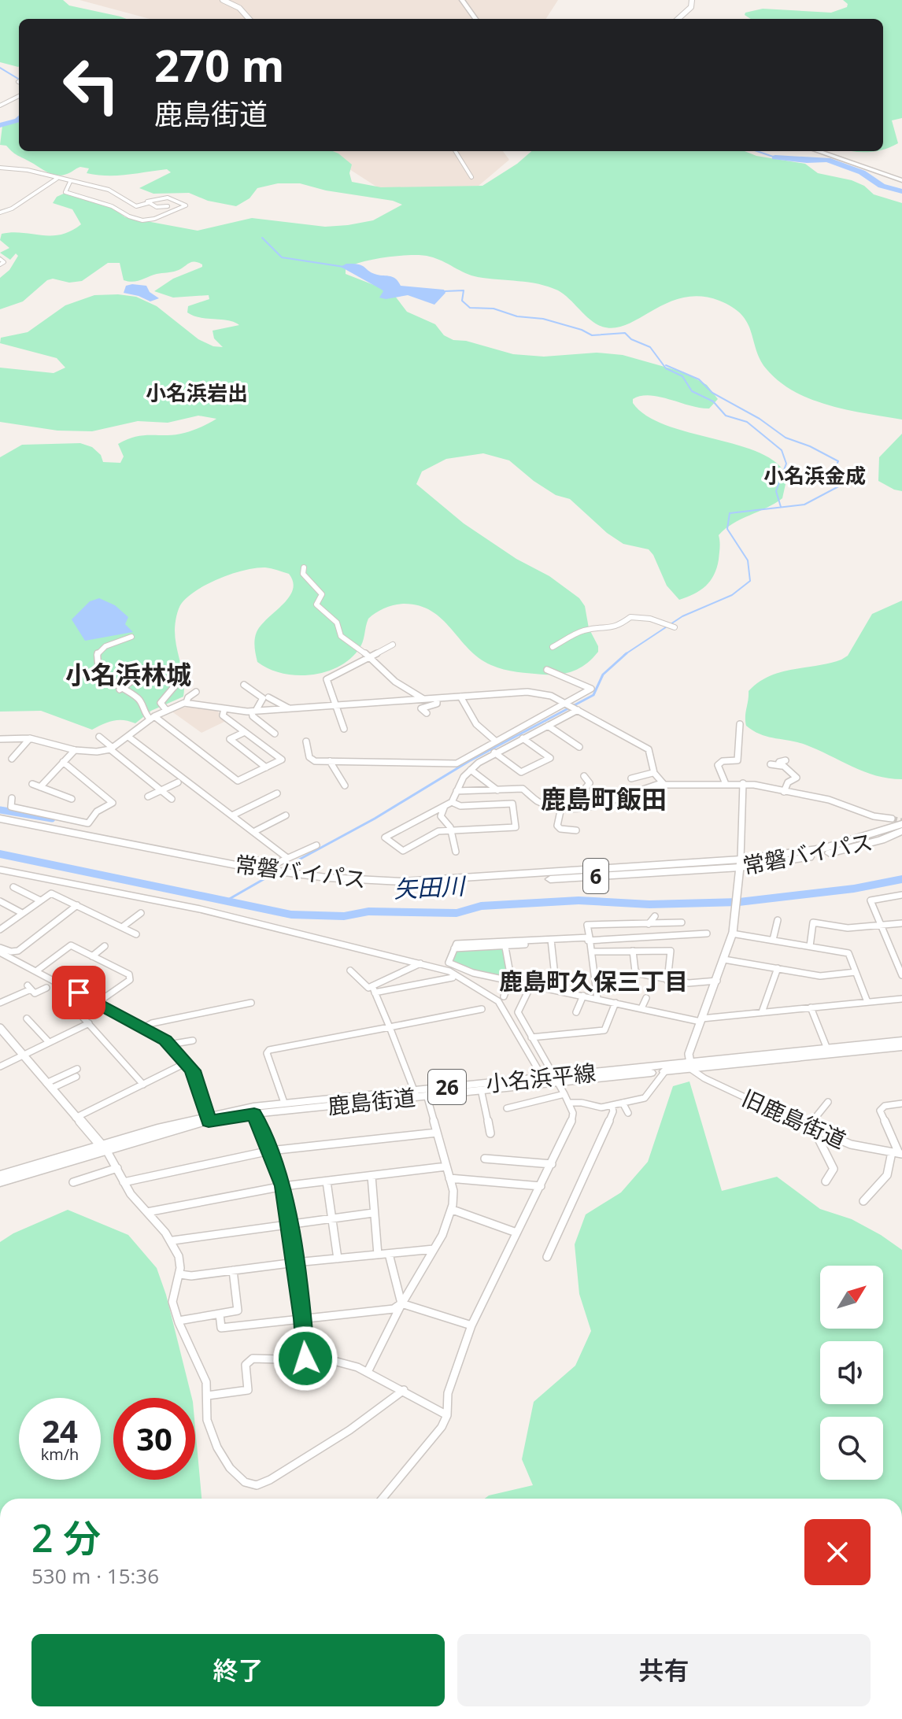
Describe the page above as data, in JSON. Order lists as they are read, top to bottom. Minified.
{"streets":{"highway":["常磐バイパス","6"],"main road":["小名浜平線","26","鹿島街道"],"street":["旧鹿島街道"]},"crossings":[["小名浜平線","鹿島街道"],["小名浜平線","旧鹿島街道"],["26","鹿島街道"],["鹿島街道","旧鹿島街道"]],"districts":["小名浜岩出","小名浜金成","小名浜林城","鹿島町飯田","鹿島町久保三丁目"],"water":["矢田川"],"north":"top right","page":{"turn":["270 m","鹿島街道"],"speed":"24 km/h","limit":"30","heading":["2 分","530 m · 15:36"],"buttons":["終了","共有"]}}
